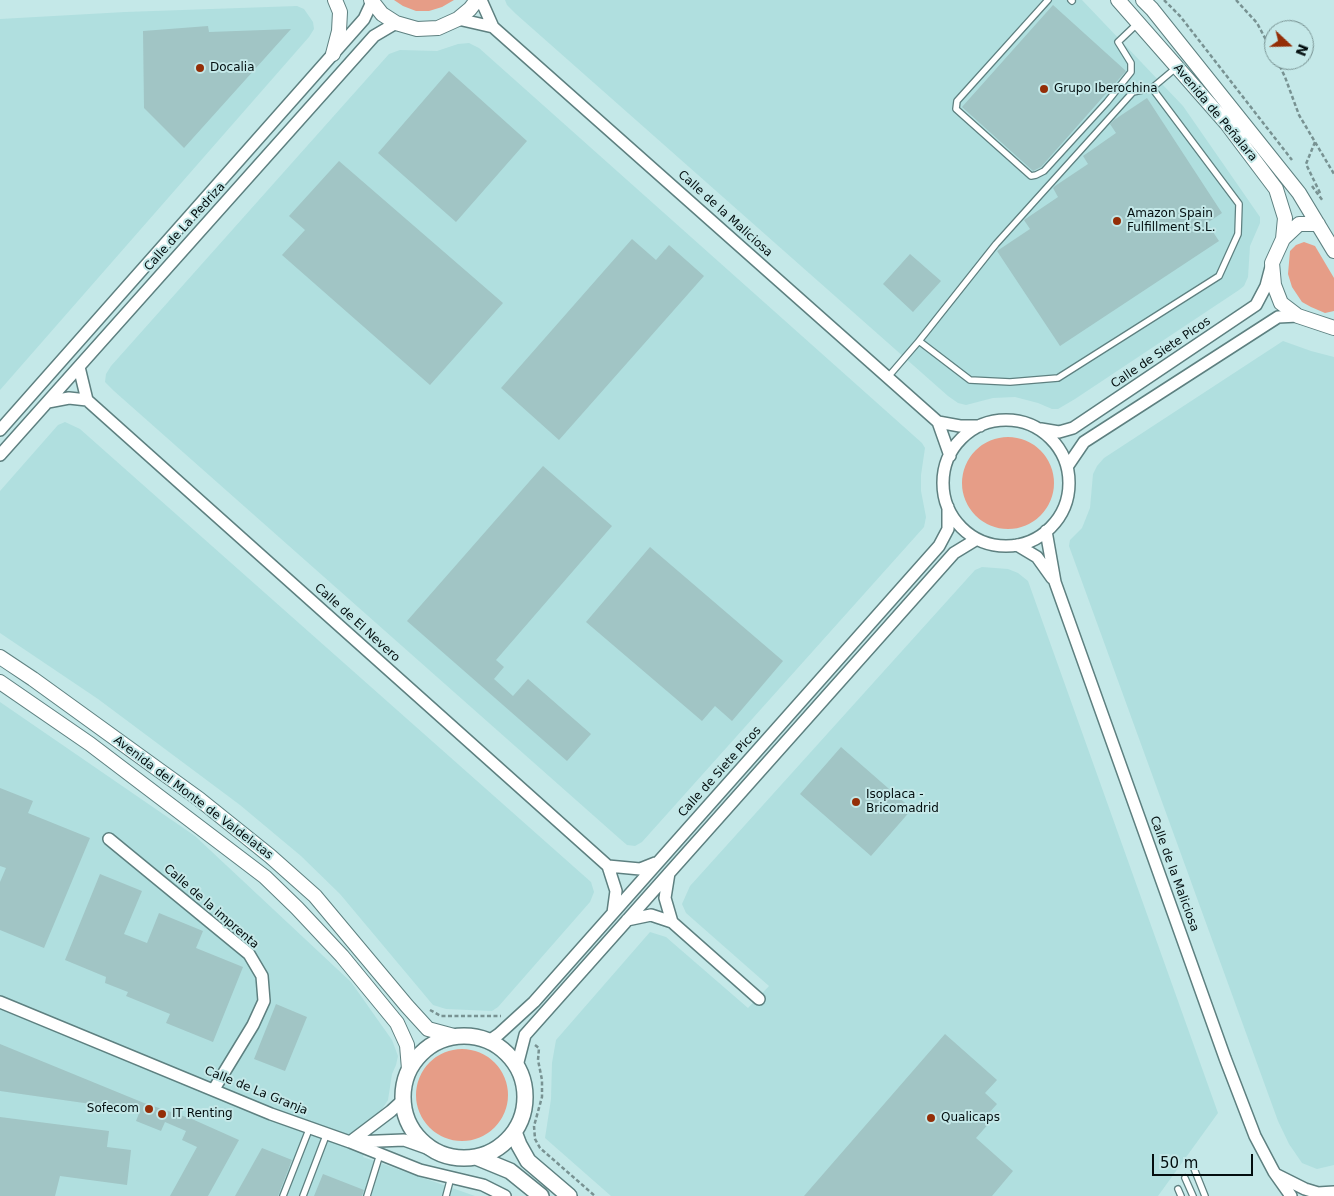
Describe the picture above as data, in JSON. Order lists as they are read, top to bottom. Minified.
{"streets":{"street":["Avenida de Peñalara","Calle de la Maliciosa","Calle de La Pedriza","Calle de Siete Picos","Calle de El Nevero","Avenida del Monte de Valdelatas","Calle de la imprenta","Calle de La Granja"]},"crossings":[["Calle de la Maliciosa","Calle de Siete Picos"],["Calle de Siete Picos","Avenida del Monte de Valdelatas"],["Calle de la imprenta","Calle de La Granja"]],"places":["Docalia","Grupo Iberochina","Amazon Spain Fulfillment S.L.","Isoplaca - Bricomadrid","Sofecom","IT Renting","Qualicaps"],"scale_bar":"50 m","north":"right"}
